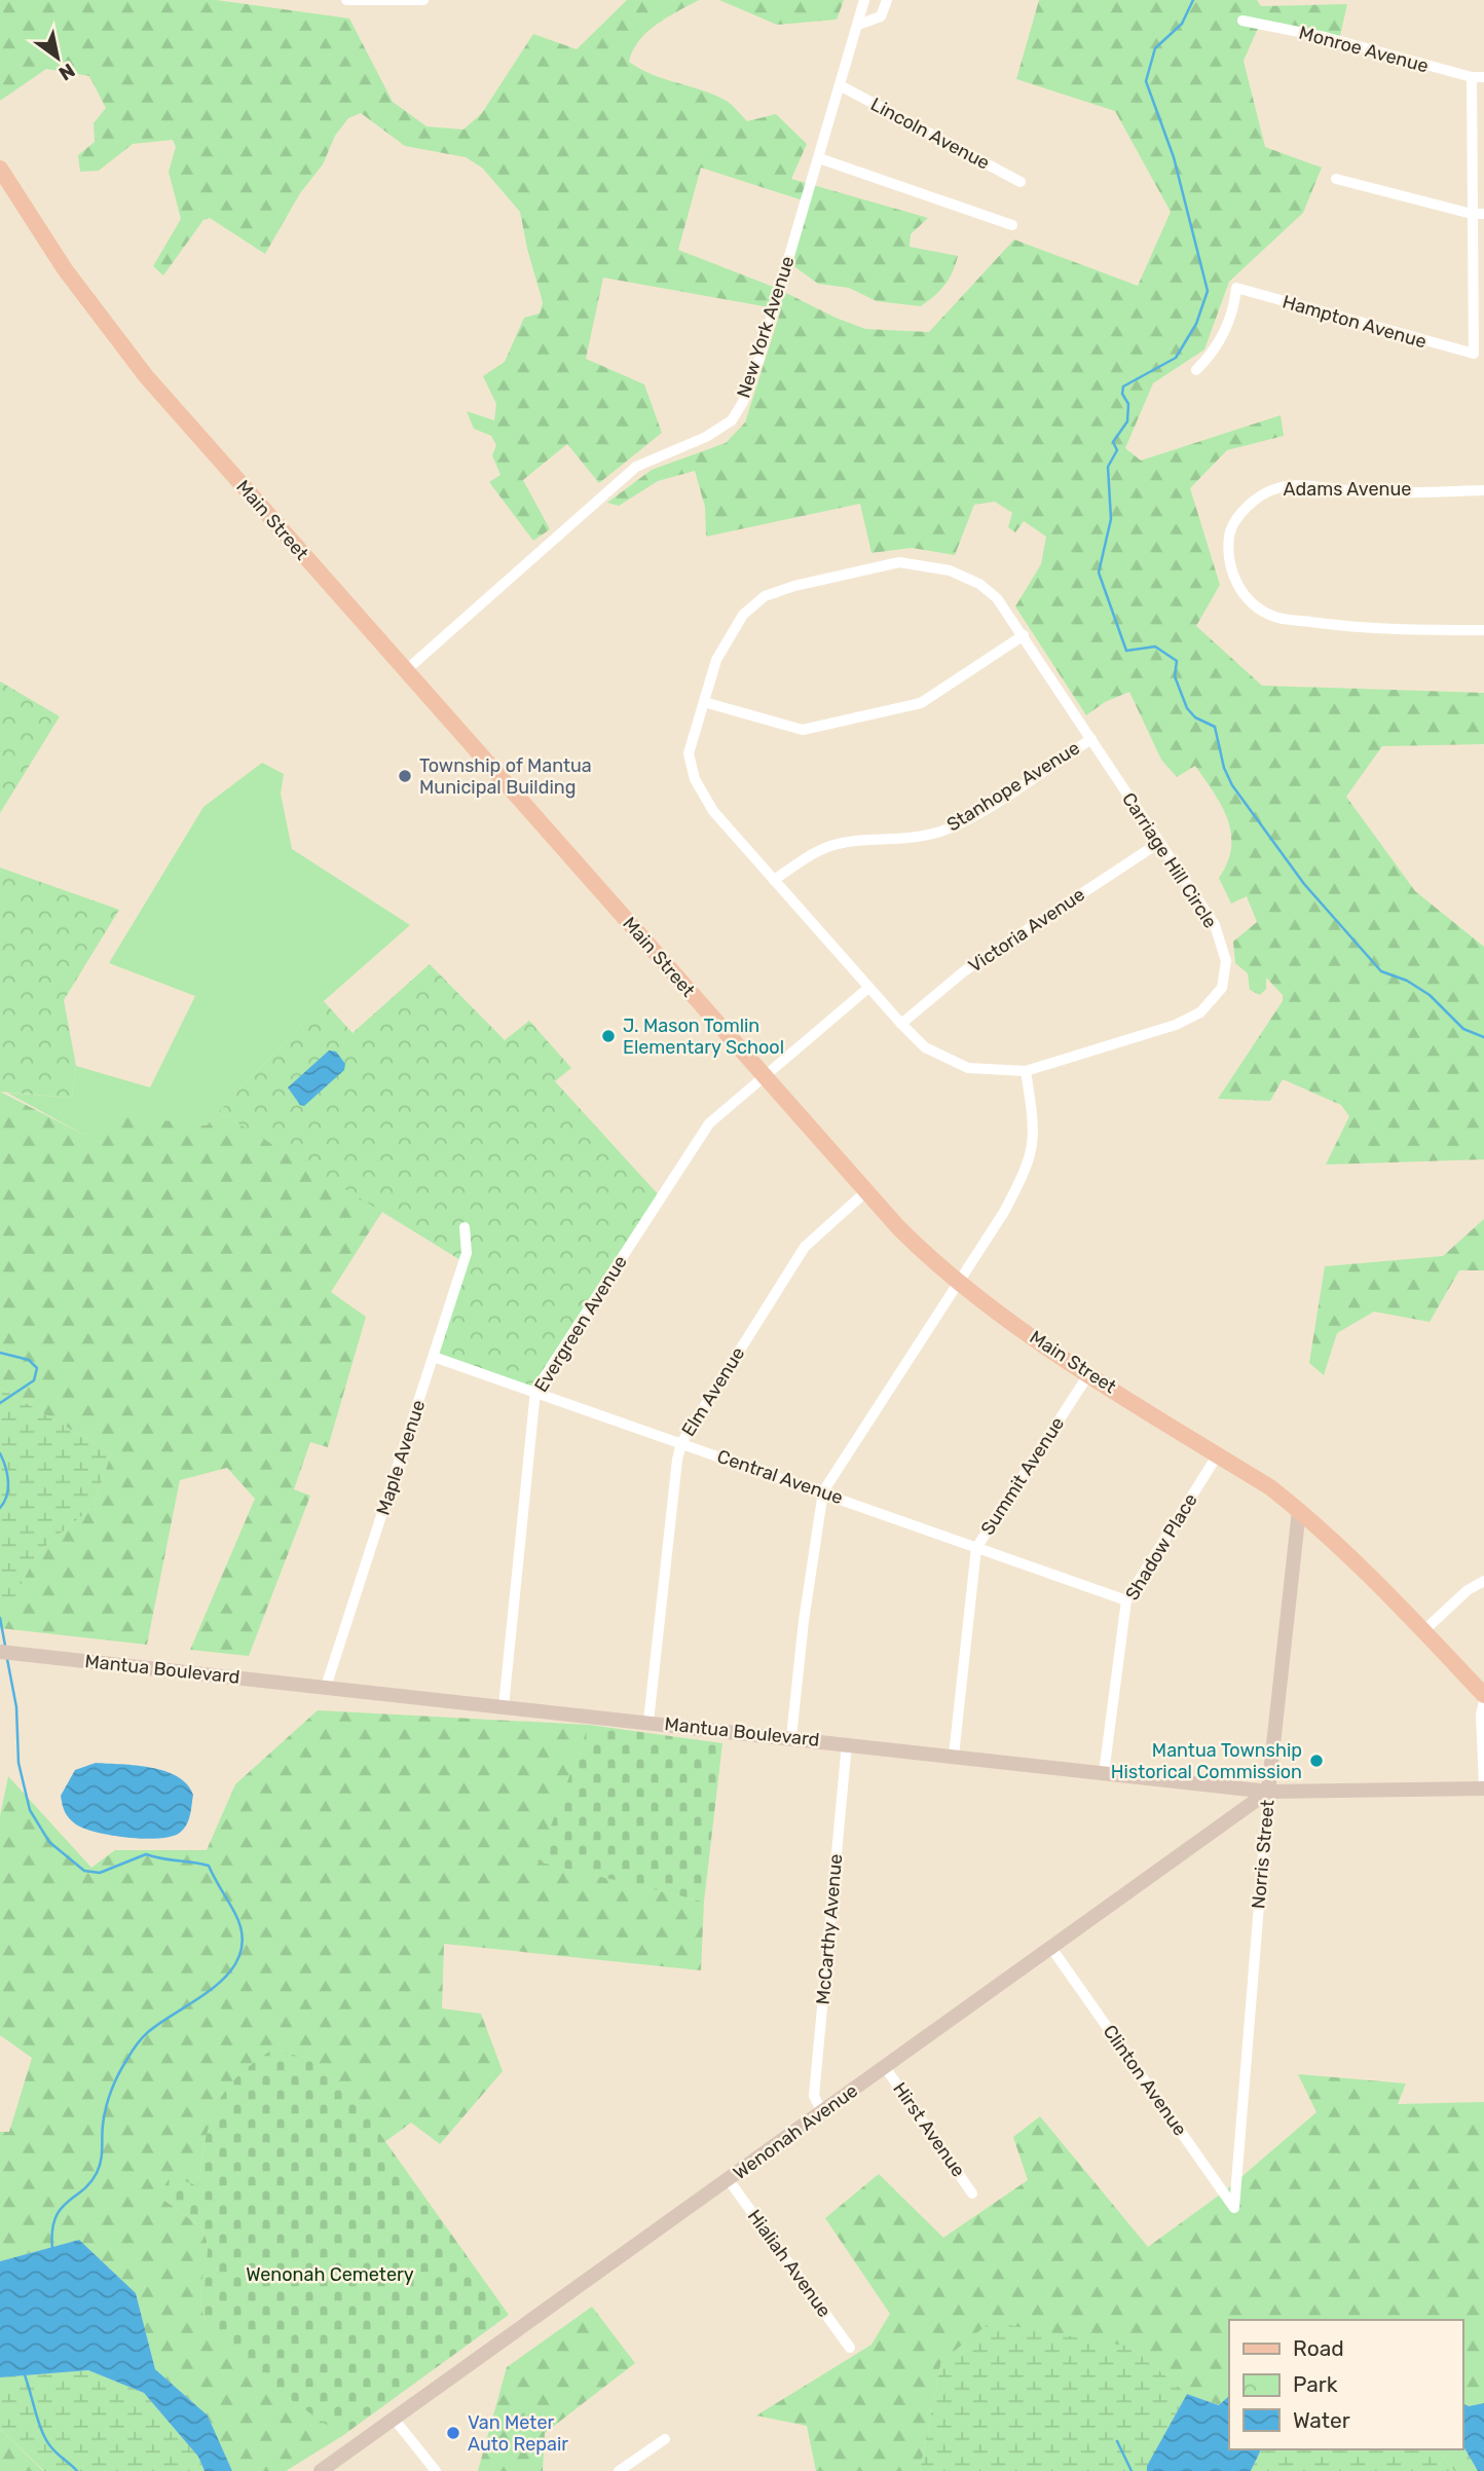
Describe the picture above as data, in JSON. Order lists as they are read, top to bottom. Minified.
{"streets":{"main road":["Main Street","Mantua Boulevard","Norris Street","Wenonah Avenue"],"street":["Monroe Avenue","Lincoln Avenue","Hampton Avenue","New York Avenue","Adams Avenue","Stanhope Avenue","Carriage Hill Circle","Victoria Avenue","Evergreen Avenue","Elm Avenue","Maple Avenue","Summit Avenue","Central Avenue","Shadow Place","McCarthy Avenue","Clinton Avenue","Hirst Avenue","Hialiah Avenue"]},"crossings":[["Lincoln Avenue","New York Avenue"],["New York Avenue","Main Street"],["Main Street","Evergreen Avenue"],["Main Street","Elm Avenue"],["Main Street","Summit Avenue"],["Main Street","Shadow Place"],["Main Street","Norris Street"],["Stanhope Avenue","Carriage Hill Circle"],["Carriage Hill Circle","Victoria Avenue"],["Carriage Hill Circle","Evergreen Avenue"],["Evergreen Avenue","Central Avenue"],["Evergreen Avenue","Mantua Boulevard"],["Elm Avenue","Central Avenue"],["Elm Avenue","Mantua Boulevard"],["Maple Avenue","Central Avenue"],["Maple Avenue","Mantua Boulevard"],["Summit Avenue","Central Avenue"],["Summit Avenue","Mantua Boulevard"],["Central Avenue","Shadow Place"],["Shadow Place","Mantua Boulevard"],["Mantua Boulevard","Norris Street"],["Mantua Boulevard","McCarthy Avenue"],["Mantua Boulevard","Wenonah Avenue"],["Norris Street","Clinton Avenue"],["Norris Street","Wenonah Avenue"],["McCarthy Avenue","Wenonah Avenue"],["Clinton Avenue","Wenonah Avenue"],["Hirst Avenue","Wenonah Avenue"],["Wenonah Avenue","Hialiah Avenue"]],"parks":["Wenonah Cemetery"],"places":["Township of Mantua Municipal Building","J. Mason Tomlin Elementary School","Mantua Township Historical Commission","Van Meter Auto Repair"],"legend":["Road","Park","Water"],"north":"bottom right"}
